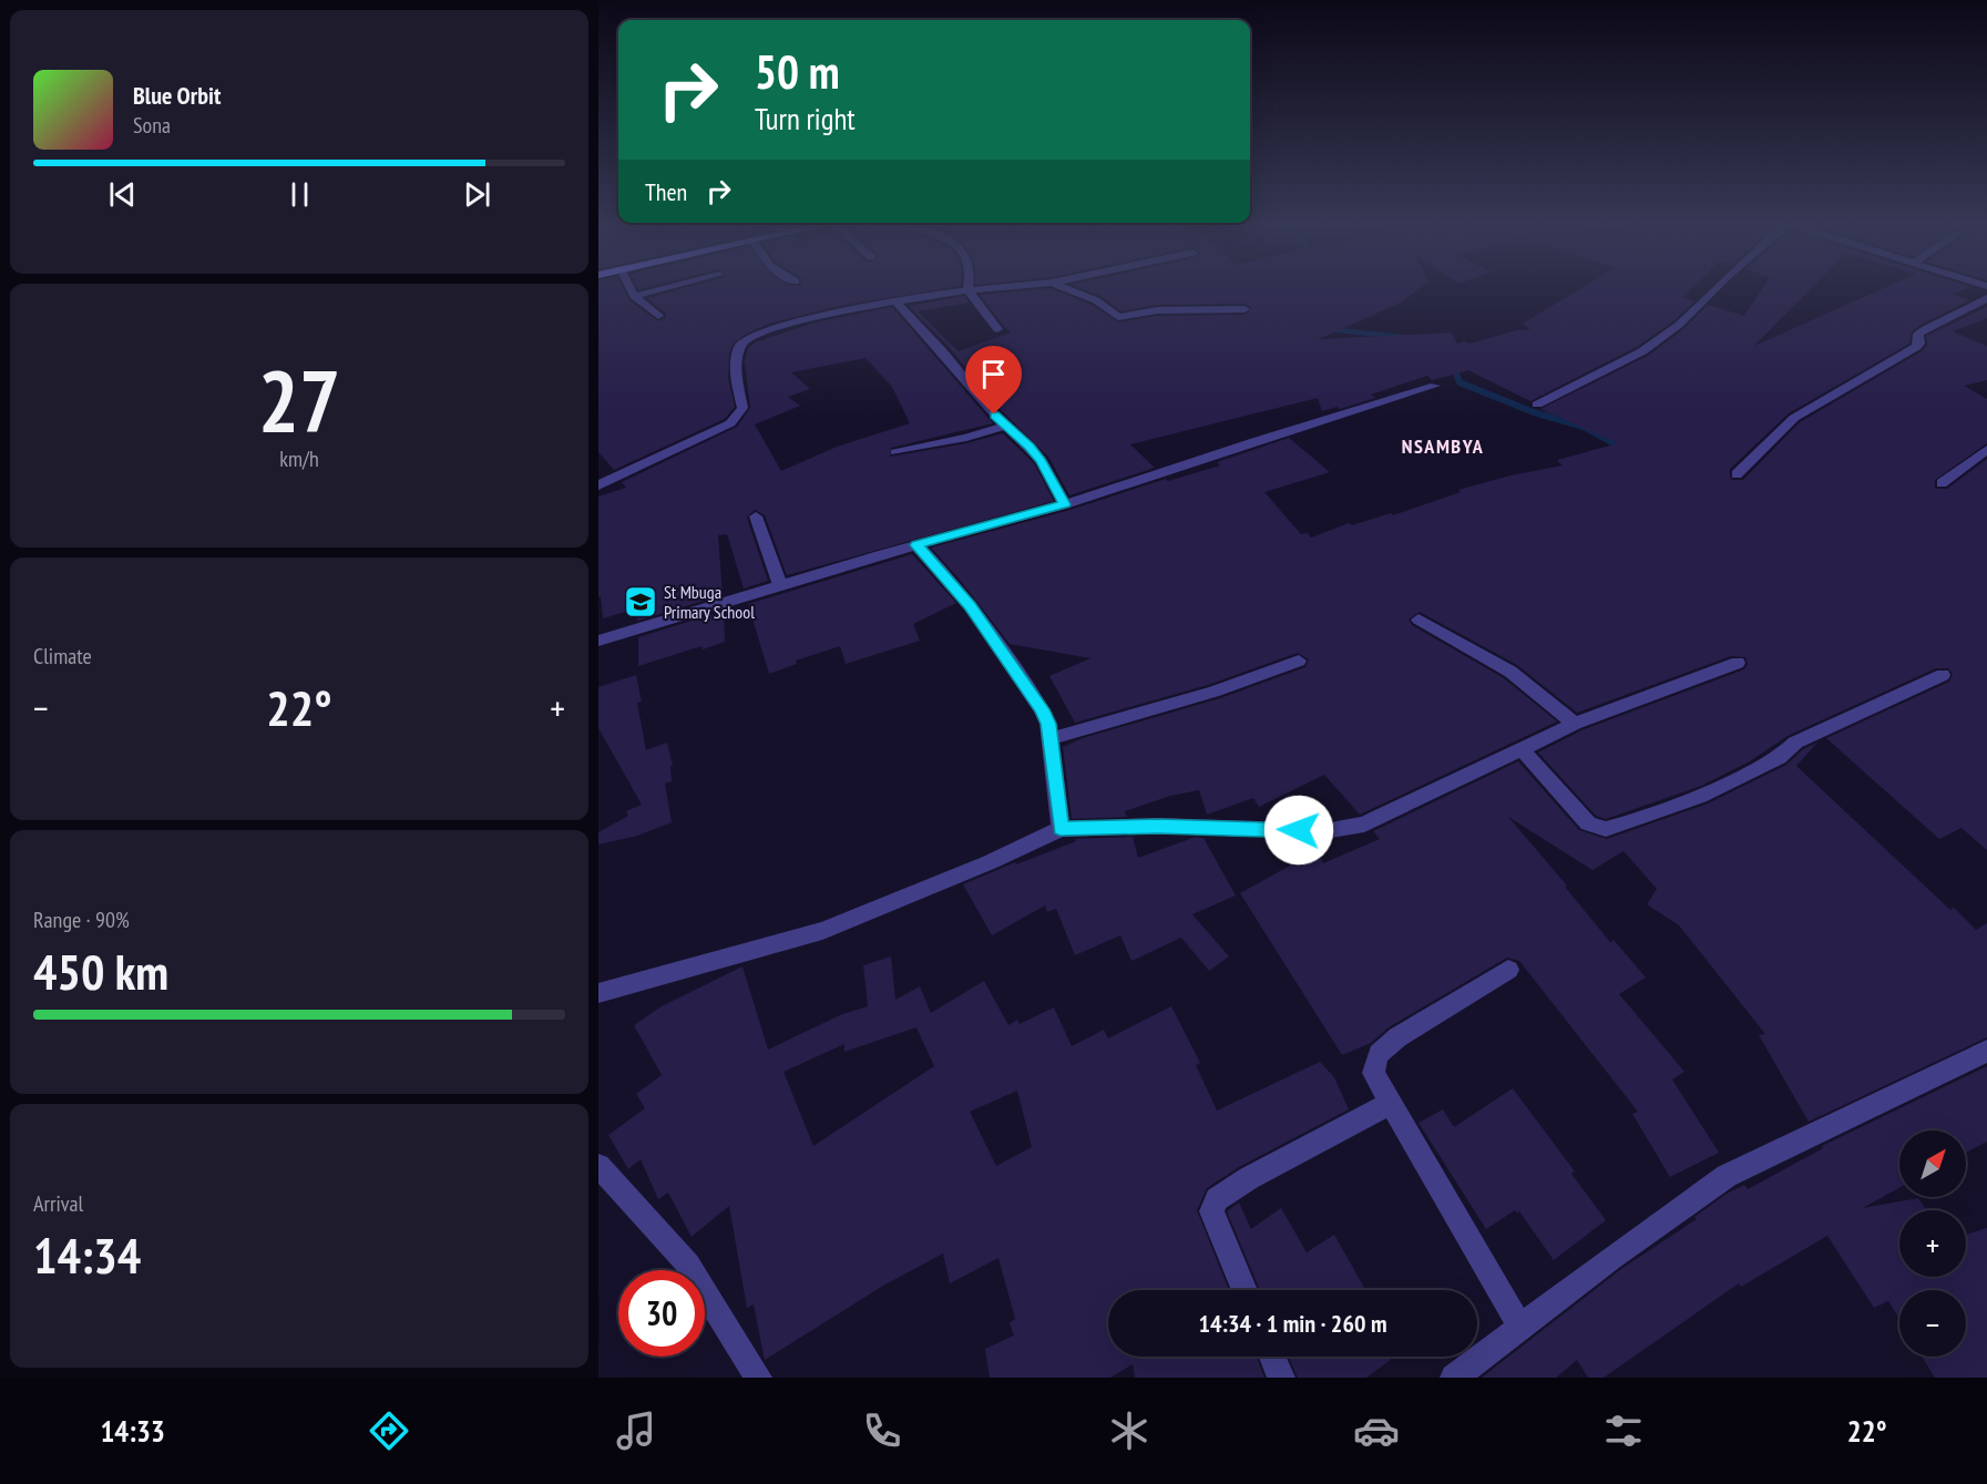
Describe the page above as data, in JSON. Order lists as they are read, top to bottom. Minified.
{"districts":["NSAMBYA"],"places":{"school or university":["St Mbuga Primary School"]},"north":"top right","page":{"turn":["50 m","Turn right"],"song":["Blue Orbit","Sona"],"then":"Then","tile":[["27","km/h"],"Climate",["Range · 90%","450 km"],["Arrival","14:34"]],"heat":["−","22°","+"],"map_buttons":["+","−"],"limit":"30","trip":"14:34 · 1 min · 260 m","tabs":["14:33","22°"]}}
